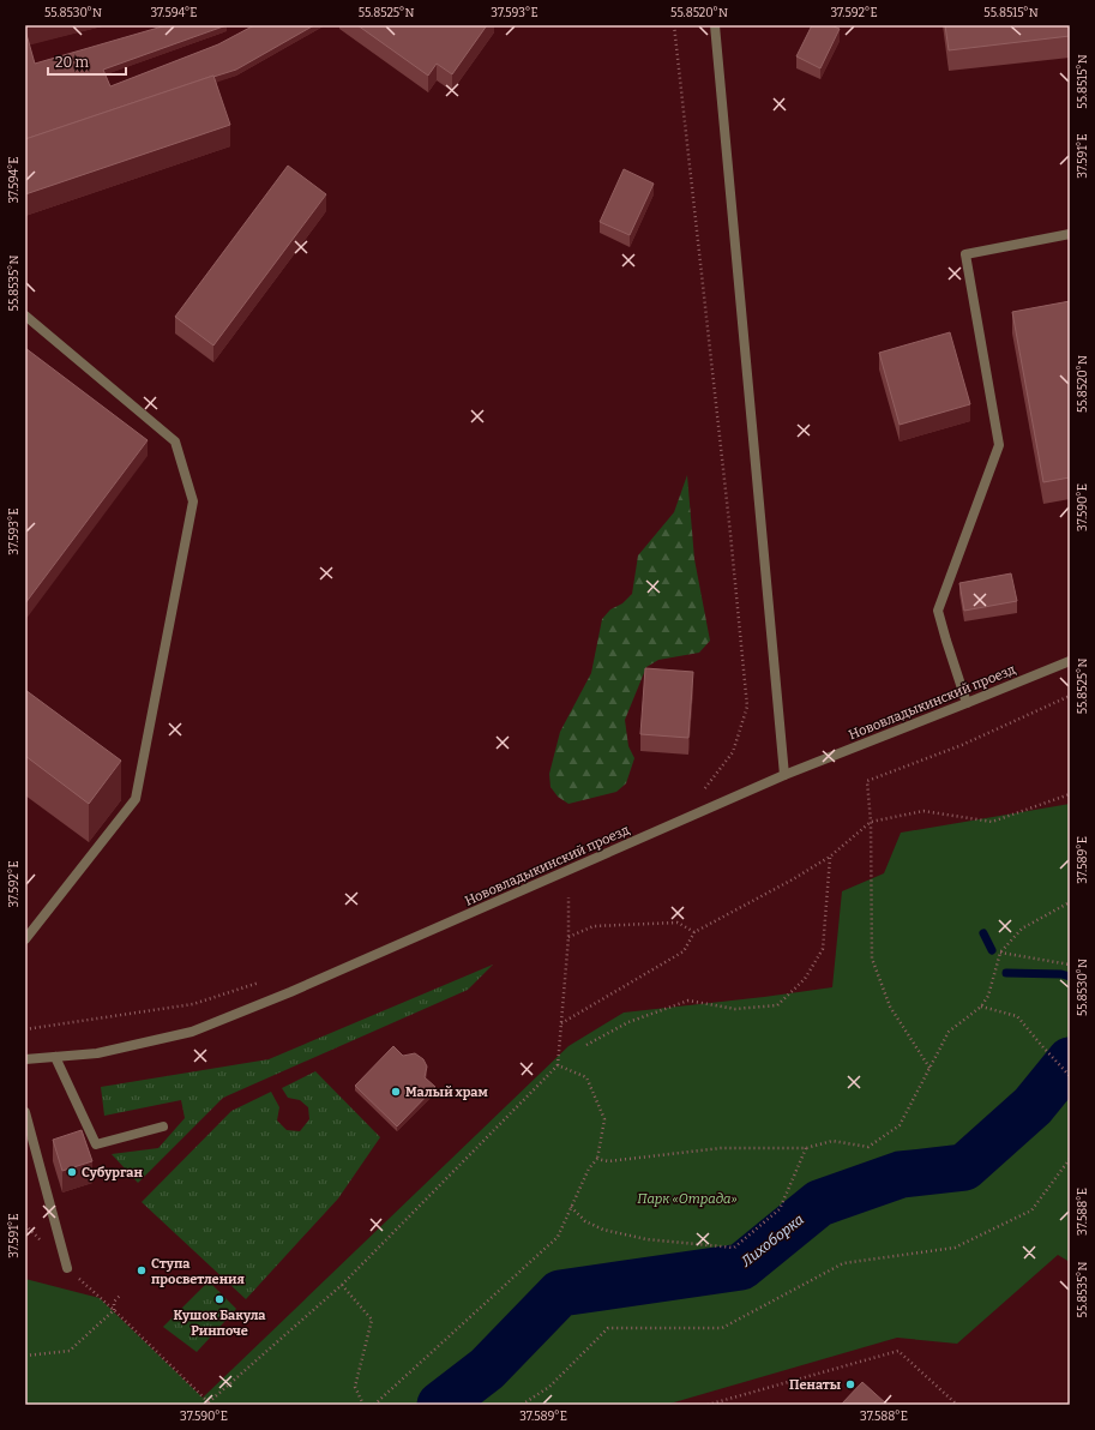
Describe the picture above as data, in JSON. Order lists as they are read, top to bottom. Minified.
{"streets":{"street":["Нововладыкинский проезд"]},"water":["Лихоборка"],"parks":["Парк «Отрада»"],"places":["Малый храм","Субурган","Ступа просветления","Кушок Бакула Ринпоче","Пенаты"],"scale_bar":"20 m","coordinates":["55.8530°N","37.594°E","55.8525°N","37.593°E","55.8520°N","37.592°E","55.8515°N","37.591°E","55.8535°N","37.590°E","37.589°E","37.588°E"]}
